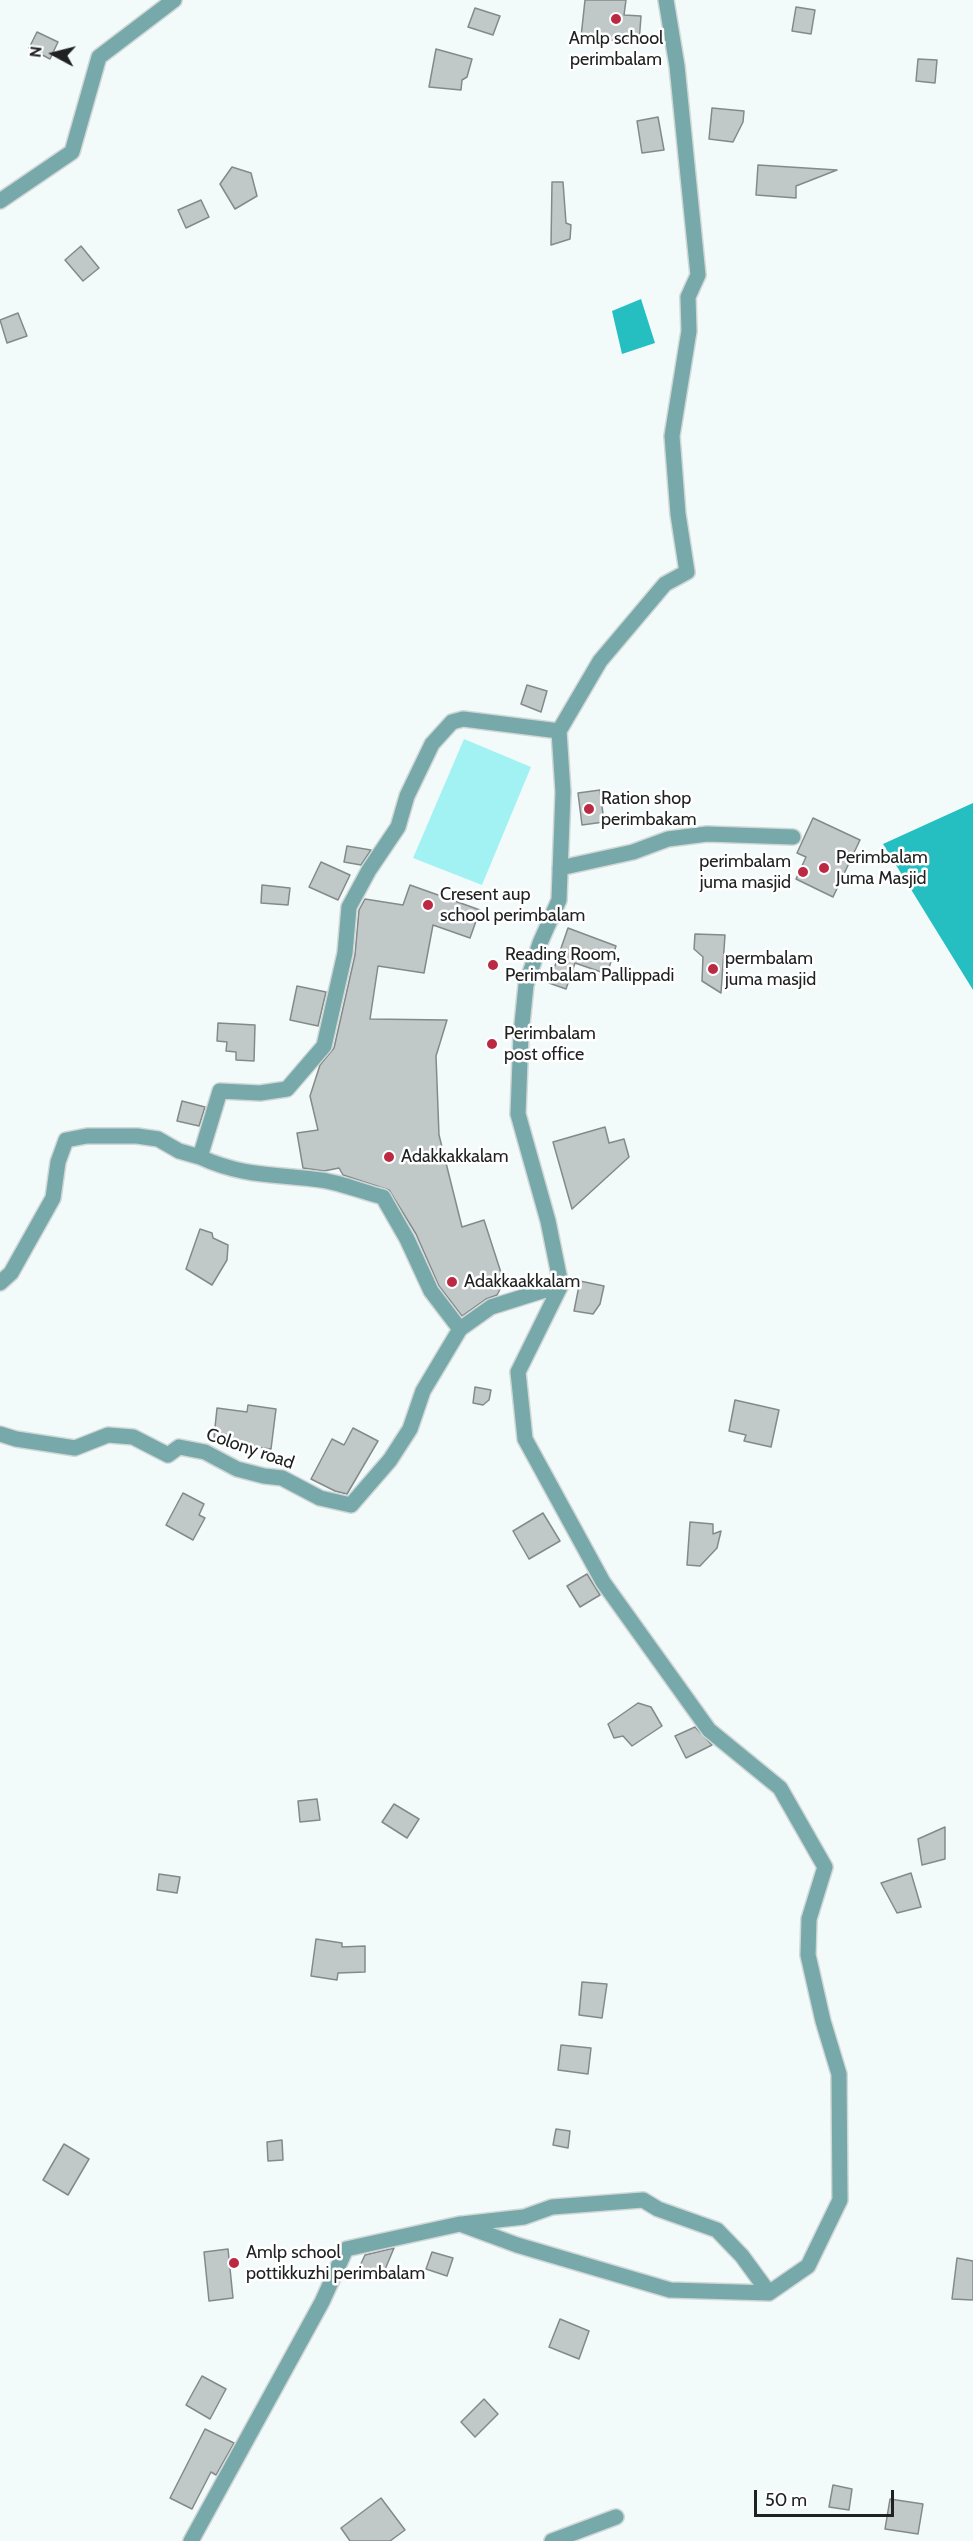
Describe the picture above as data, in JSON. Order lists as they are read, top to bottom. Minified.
{"streets":{"street":["Colony road"]},"places":["Amlp school perimbalam","Ration shop perimbakam","Perimbalam Juma Masjid","perimbalam juma masjid","Cresent aup school perimbalam","Reading Room, Perimbalam Pallippadi","permbalam juma masjid","Perimbalam post office","Adakkakkalam","Adakkaakkalam","Amlp school pottikkuzhi perimbalam"],"scale_bar":"50 m","north":"left"}
